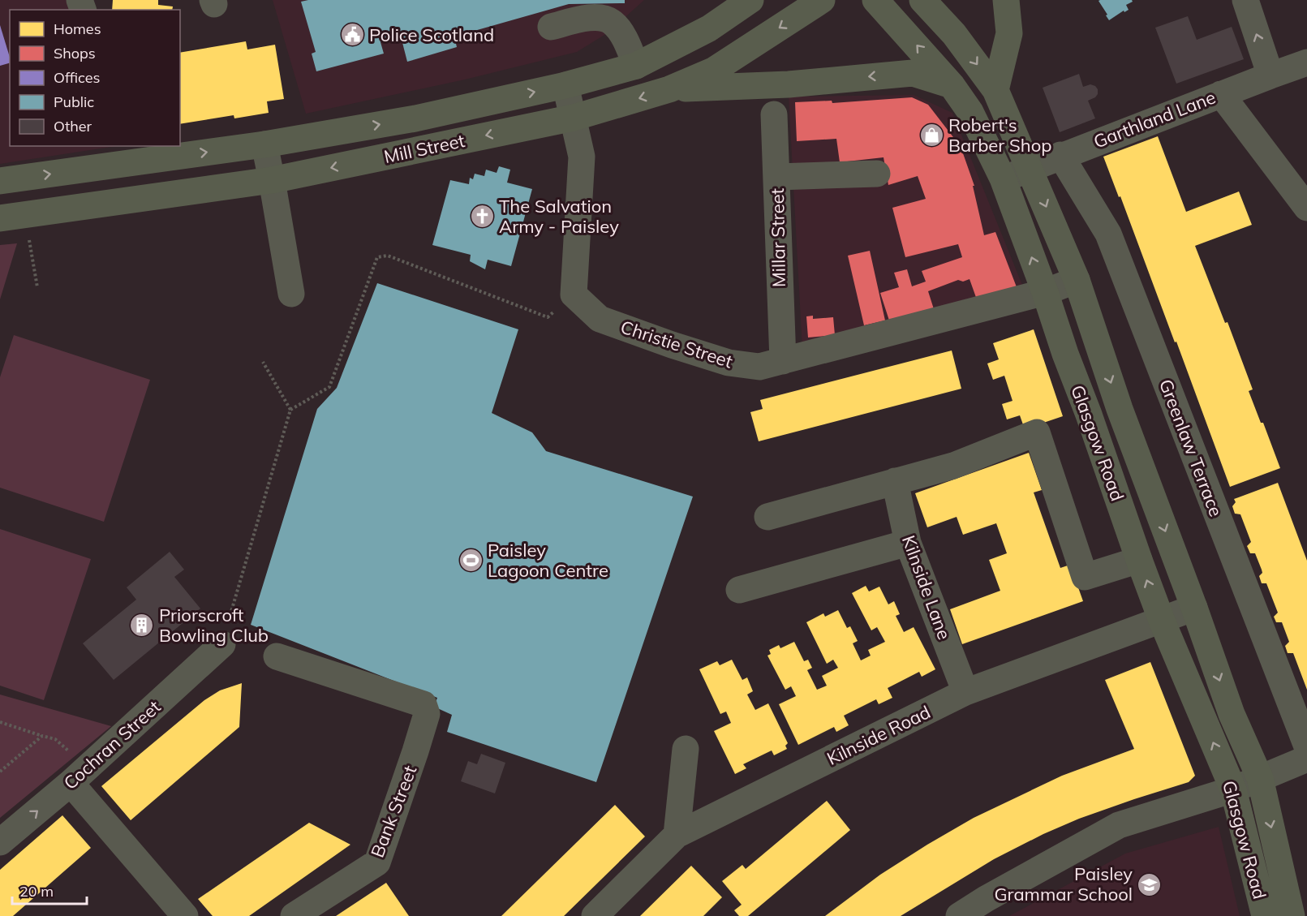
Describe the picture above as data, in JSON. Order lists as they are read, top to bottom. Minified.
{"streets":{"main road":["Mill Street","Glasgow Road"],"street":["Garthland Lane","Millar Street","Christie Street","Greenlaw Terrace","Kilnside Lane","Kilnside Road","Cochran Street","Bank Street"]},"crossings":[["Garthland Lane","Glasgow Road"],["Garthland Lane","Greenlaw Terrace"],["Millar Street","Christie Street"],["Christie Street","Glasgow Road"],["Glasgow Road","Kilnside Road"],["Kilnside Lane","Kilnside Road"]],"places":{"public building":["Police Scotland"],"shop":["Robert's Barber Shop"],"church":["The Salvation Army - Paisley"],"sports":["Paisley Lagoon Centre"],"building":["Priorscroft Bowling Club"],"school or university":["Paisley Grammar School"]},"legend":["Homes","Shops","Offices","Public","Other"],"scale_bar":"20 m"}
